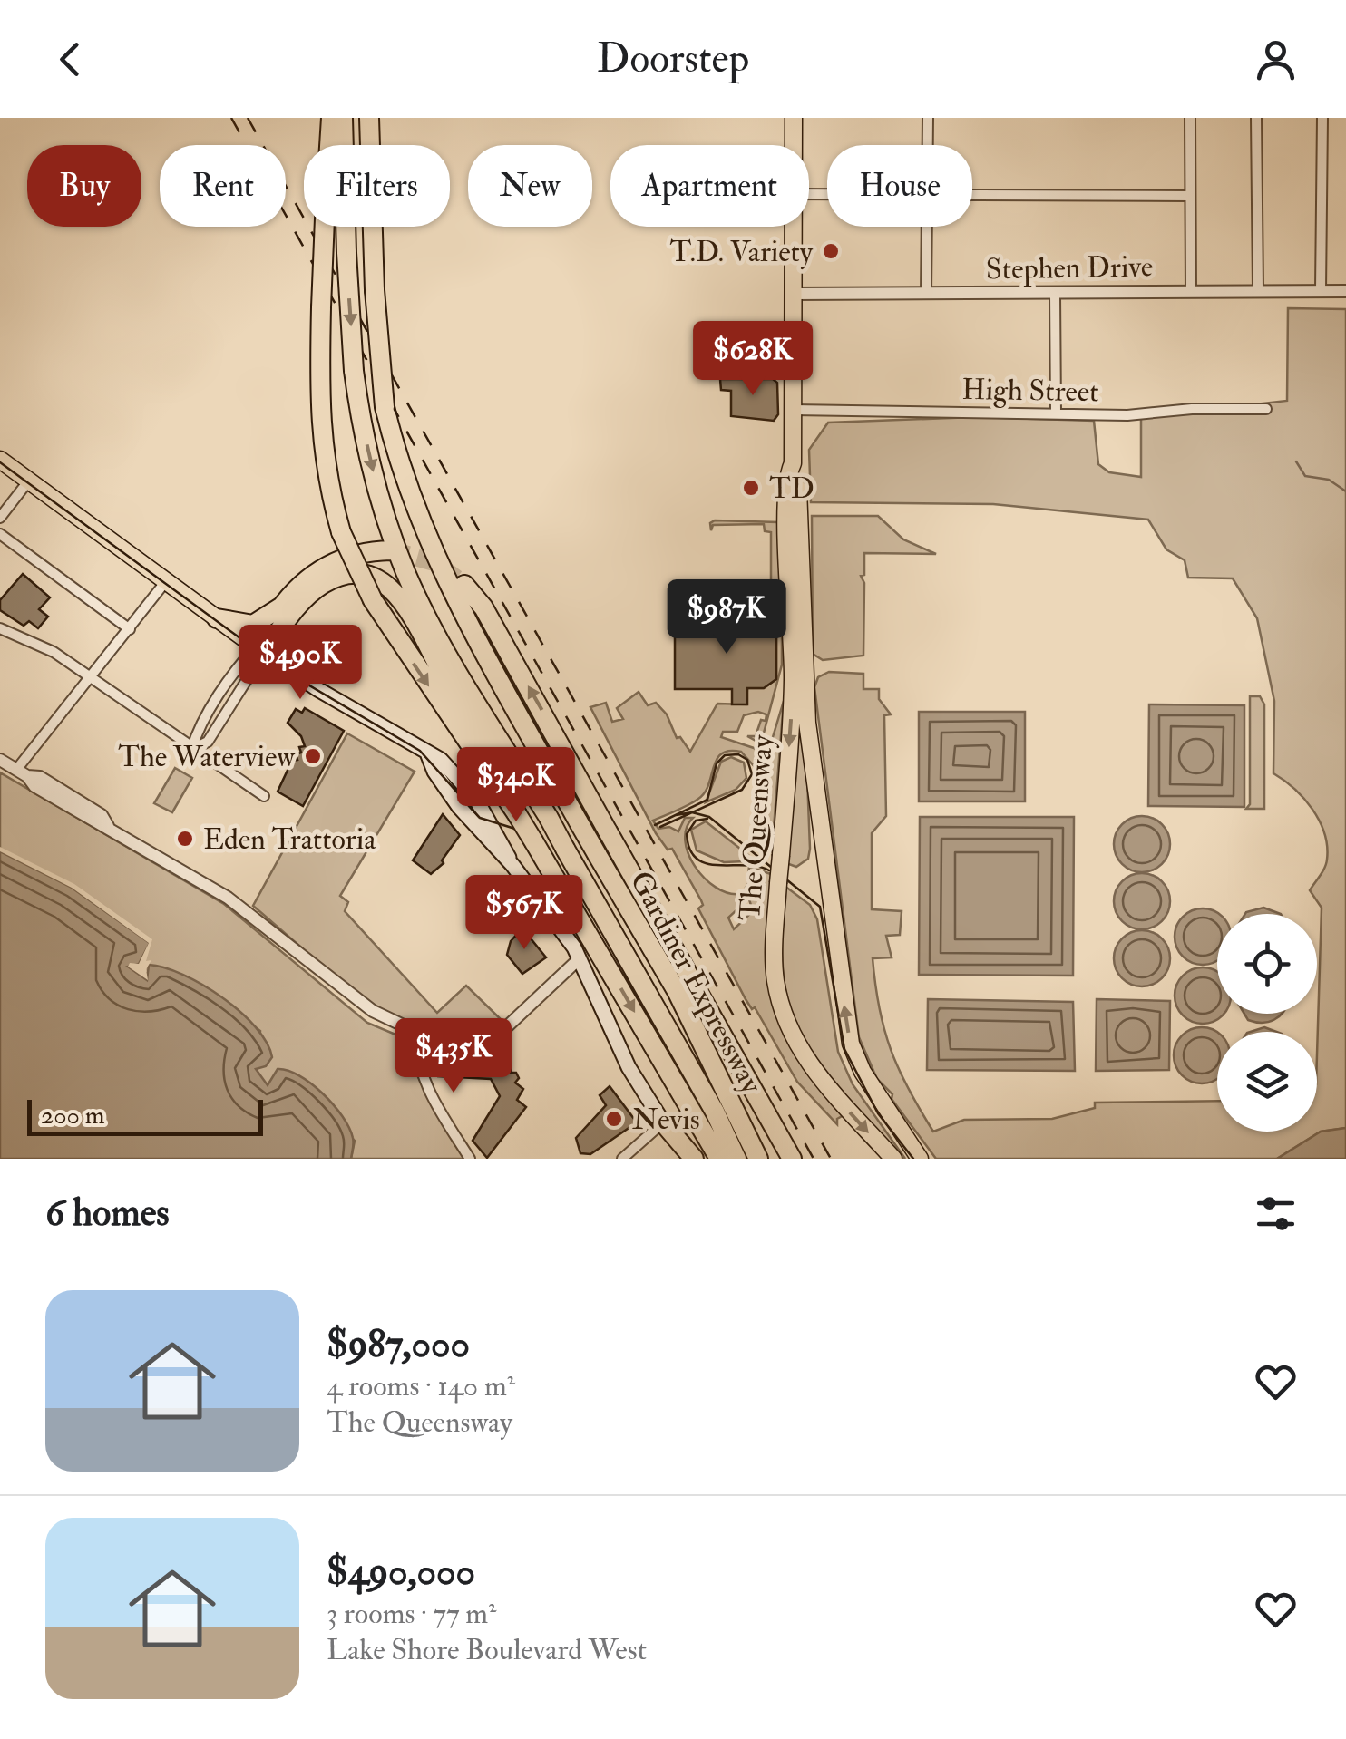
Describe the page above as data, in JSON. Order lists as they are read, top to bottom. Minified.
{"streets":{"highway":["Gardiner Expressway"],"main road":["The Queensway"],"street":["Stephen Drive","High Street"]},"crossings":[["Stephen Drive","The Queensway"],["High Street","The Queensway"]],"places":["T.D. Variety","TD","The Waterview","Eden Trattoria","Nevis"],"scale_bar":"200 m","page":{"header":"Doorstep","chip":["Buy","Rent","Filters","New","Apartment","House"],"price":["$628K","$987K","$490K","$340K","$567K","$435K"],"scale":"200 m","heading":"6 homes","list":[{"name":"$987,000","note":"4 rooms · 140 m² · The Queensway"},{"name":"$490,000","note":"3 rooms · 77 m² · Lake Shore Boulevard West"}]}}
